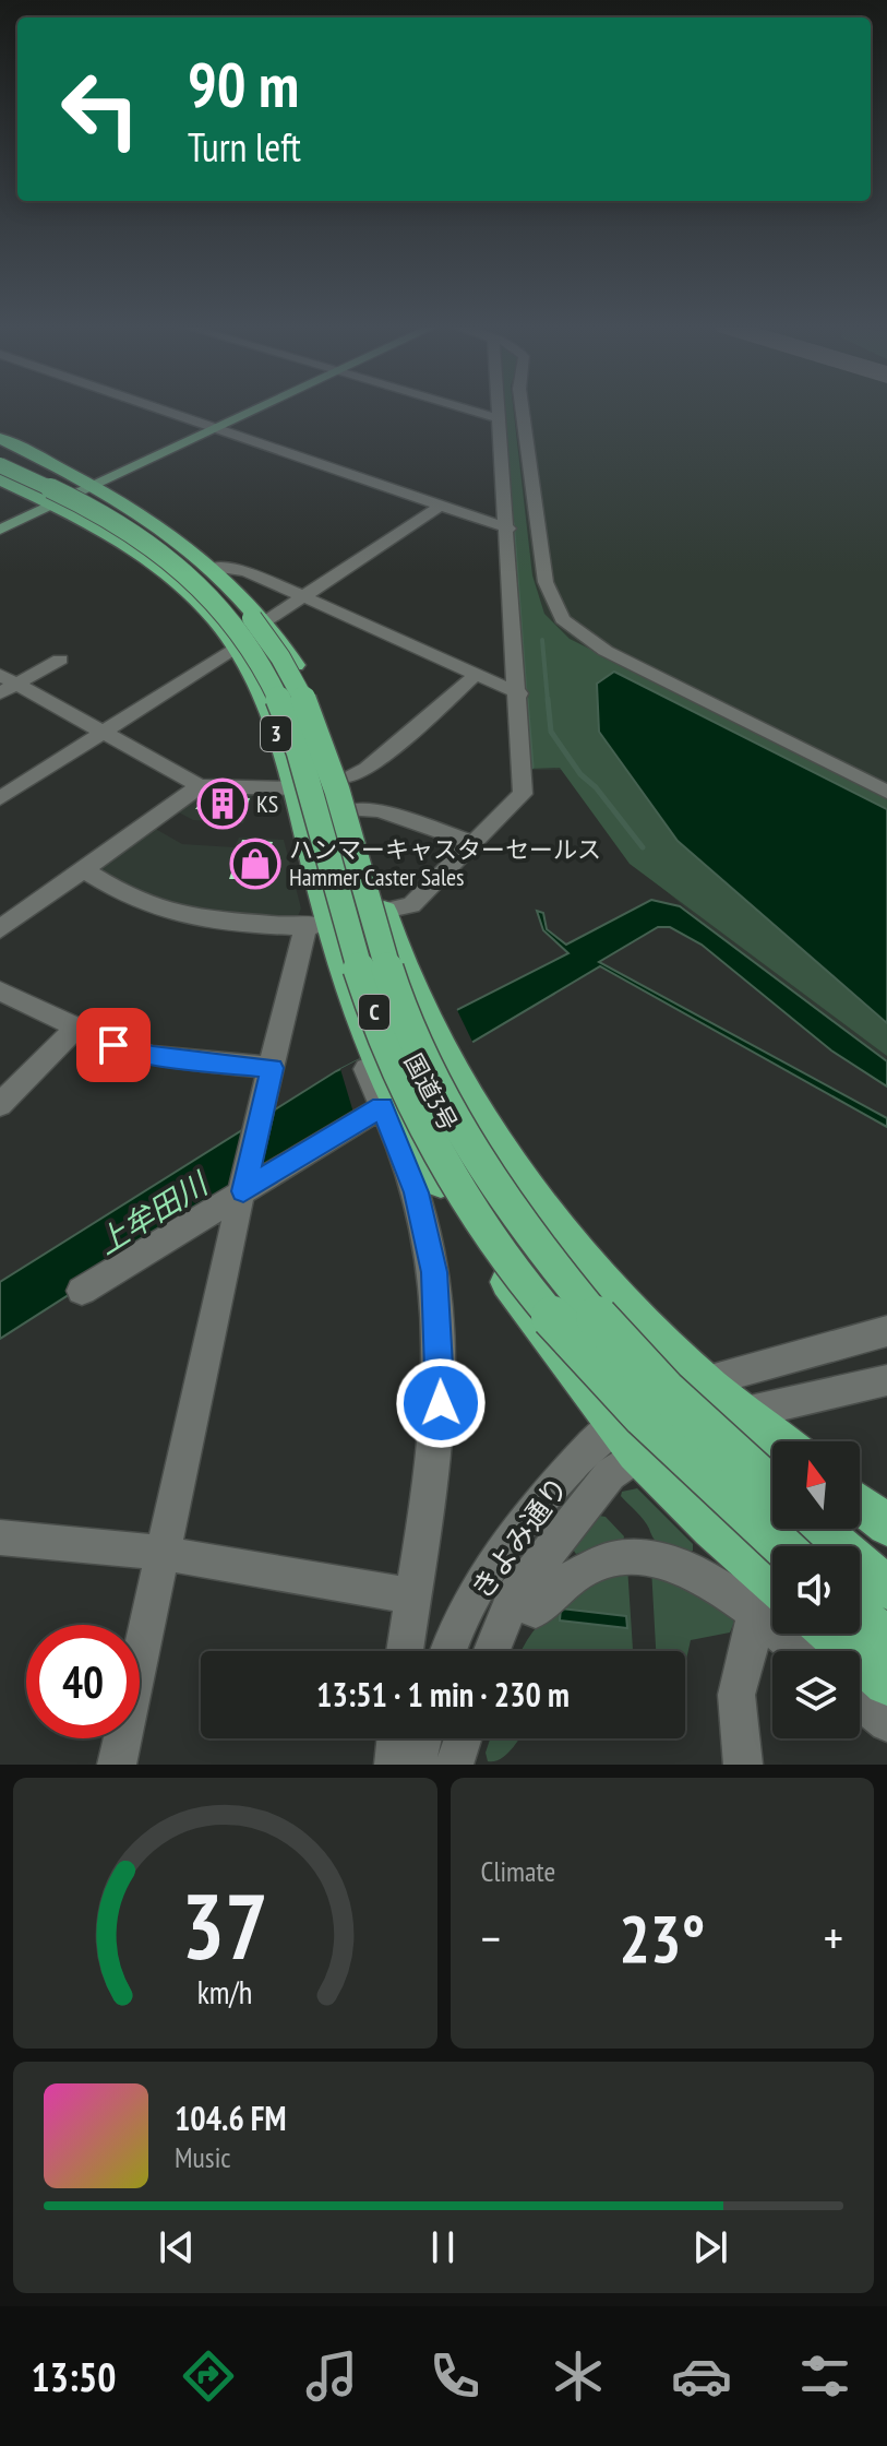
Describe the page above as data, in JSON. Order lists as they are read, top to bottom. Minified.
{"streets":{"highway":["3","C","国道3号"],"street":["きよみ通り"]},"crossings":[["国道3号","きよみ通り"]],"water":["上牟田川"],"places":{"building":["KS"],"shop":["ハンマーキャスターセールス Hammer Caster Sales"]},"north":"top","page":{"turn":["90 m","Turn left"],"limit":"40","trip":"13:51 · 1 min · 230 m","tile":"Climate","heat":["−","23°","+"],"song":["104.6 FM","Music"],"tabs":"13:50","gauge":["37","km/h"]}}
